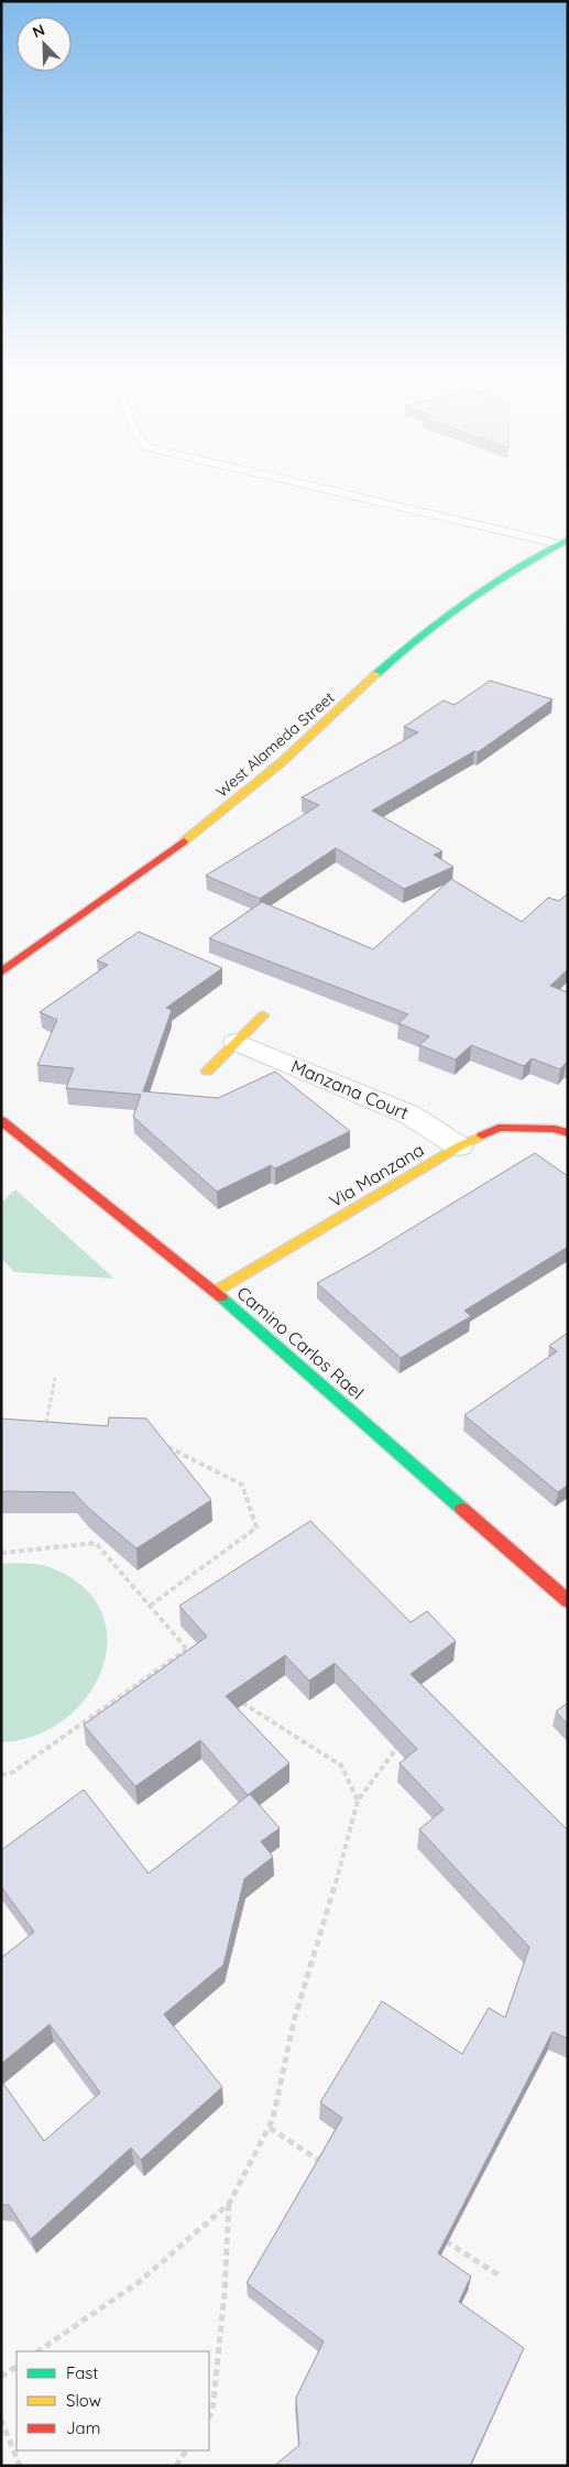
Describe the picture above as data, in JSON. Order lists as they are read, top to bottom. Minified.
{"streets":{"street":["West Alameda Street","Manzana Court","Via Manzana","Camino Carlos Rael"]},"crossings":[["Manzana Court","Via Manzana"],["Via Manzana","Camino Carlos Rael"]],"legend":["Fast","Slow","Jam"],"north":"top left"}
